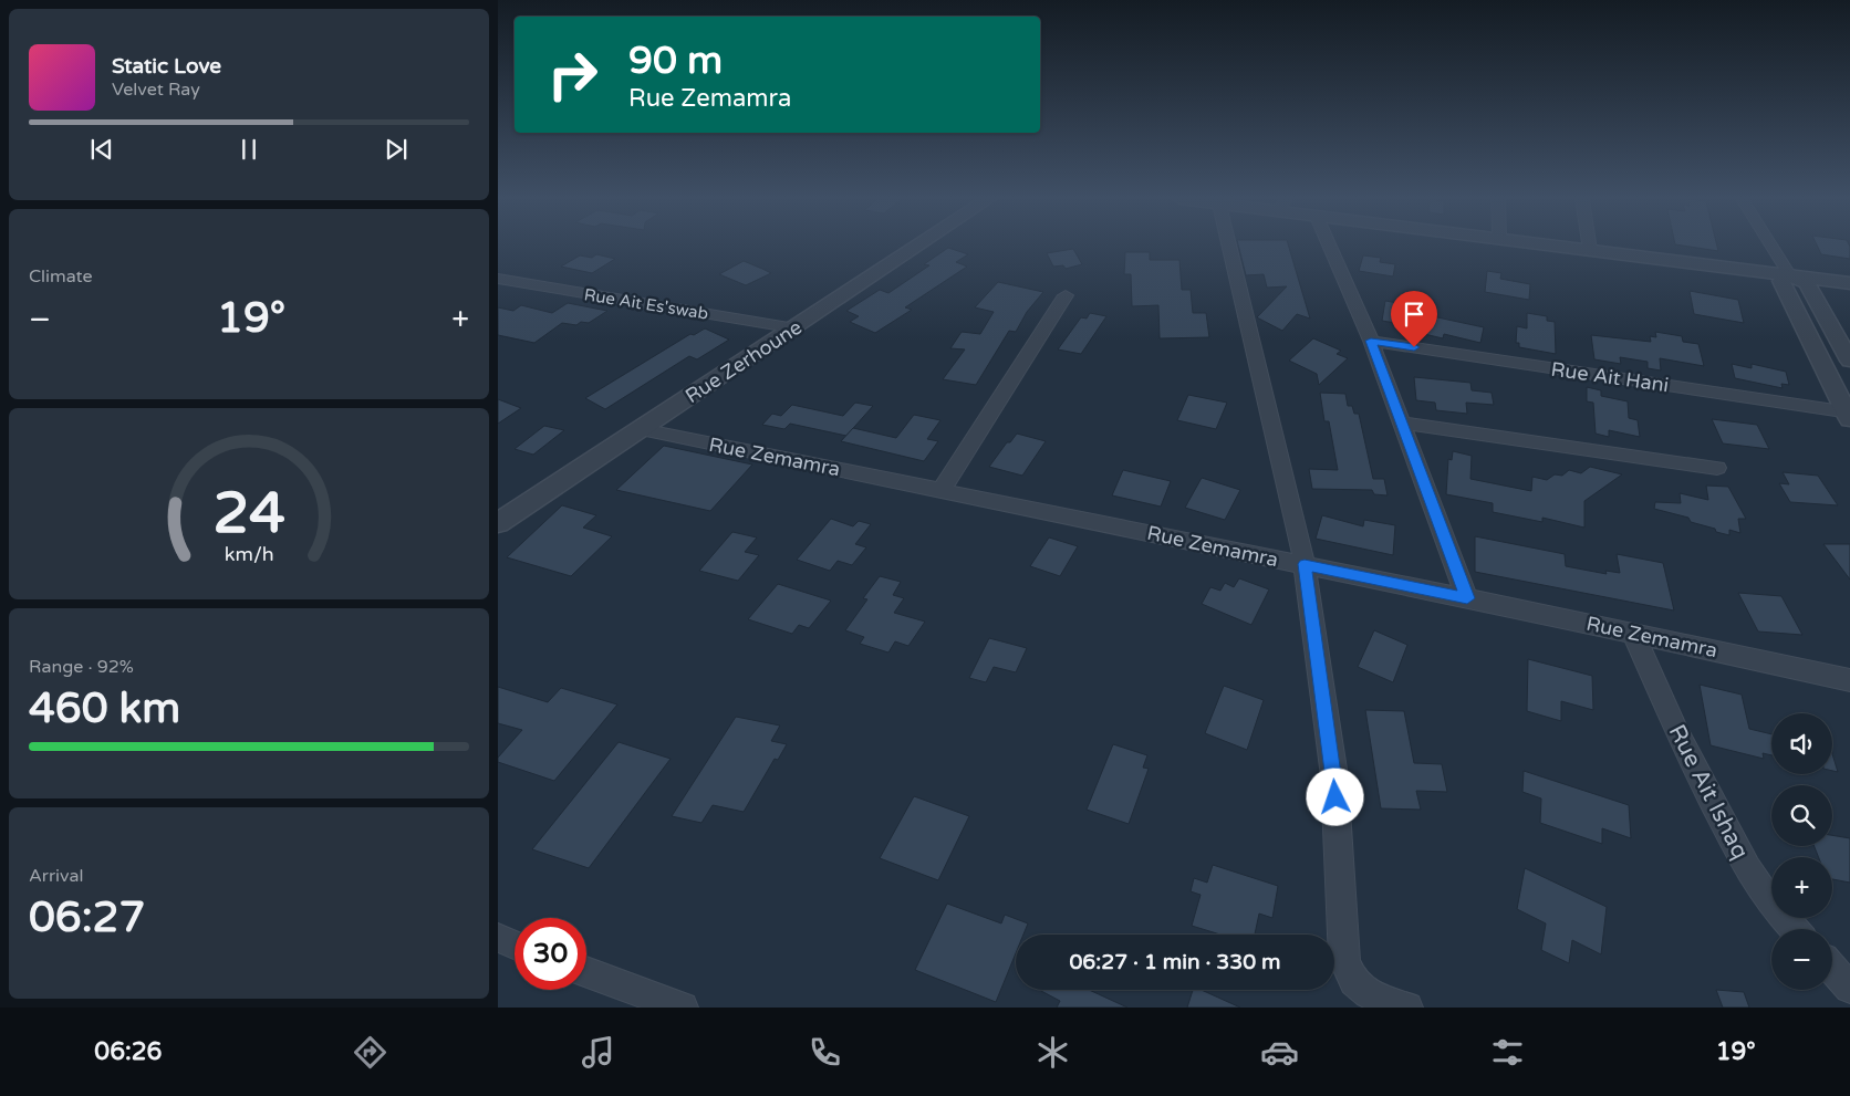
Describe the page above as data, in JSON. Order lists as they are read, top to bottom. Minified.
{"streets":{"street":["Rue Ait Es'swab","Rue Zerhoune","Rue Ait Hani","Rue Zemamra","Rue Ait Ishaq"]},"crossings":[["Rue Ait Es'swab","Rue Zerhoune"],["Rue Zerhoune","Rue Zemamra"],["Rue Zemamra","Rue Ait Ishaq"]],"page":{"turn":["90 m","Rue Zemamra"],"song":["Static Love","Velvet Ray"],"tile":["Climate",["Range · 92%","460 km"],["Arrival","06:27"]],"heat":["−","19°","+"],"map_buttons":["+","−"],"limit":"30","trip":"06:27 · 1 min · 330 m","tabs":["06:26","19°"],"gauge":["24","km/h"]}}
